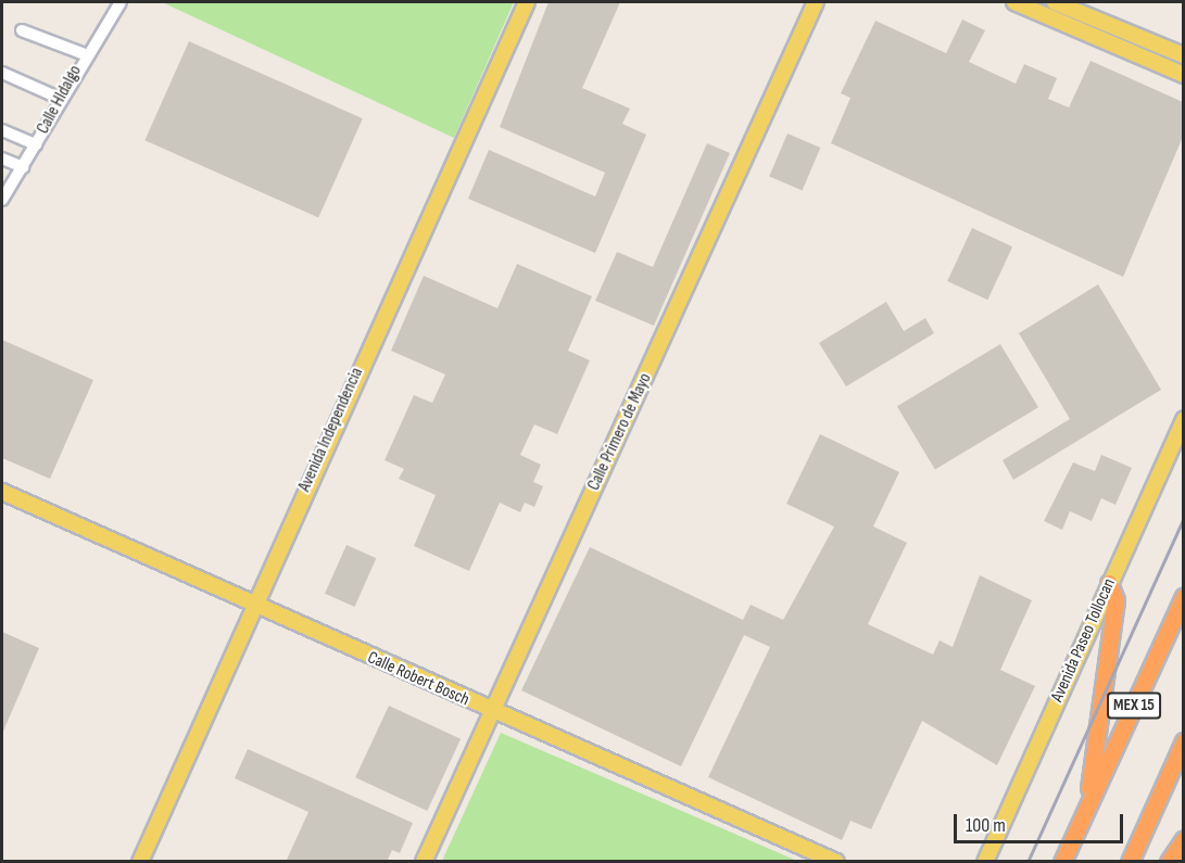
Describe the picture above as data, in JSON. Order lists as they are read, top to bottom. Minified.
{"streets":{"highway":["MEX 15"],"main road":["Avenida Independencia","Calle Primero de Mayo","Avenida Paseo Tollocan","Calle Robert Bosch"],"street":["Calle HIdalgo"]},"crossings":[["Avenida Independencia","Calle Robert Bosch"],["Calle Primero de Mayo","Calle Robert Bosch"]],"scale_bar":"100 m"}
